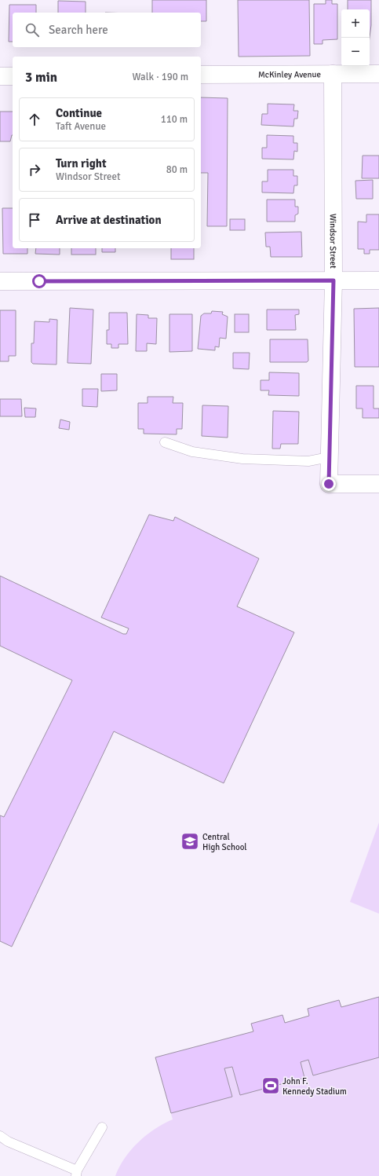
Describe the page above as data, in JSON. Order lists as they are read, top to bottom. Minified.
{"streets":{"street":["McKinley Avenue","Windsor Street"]},"crossings":[["McKinley Avenue","Windsor Street"]],"places":{"school or university":["Central High School"],"sports":["John F. Kennedy Stadium"]},"page":{"map_buttons":["+","−"],"search":"Search here","heading":["3 min","Walk · 190 m"],"list":[["Continue","Taft Avenue","110 m"],["Turn right","Windsor Street","80 m"],"Arrive at destination"]}}
